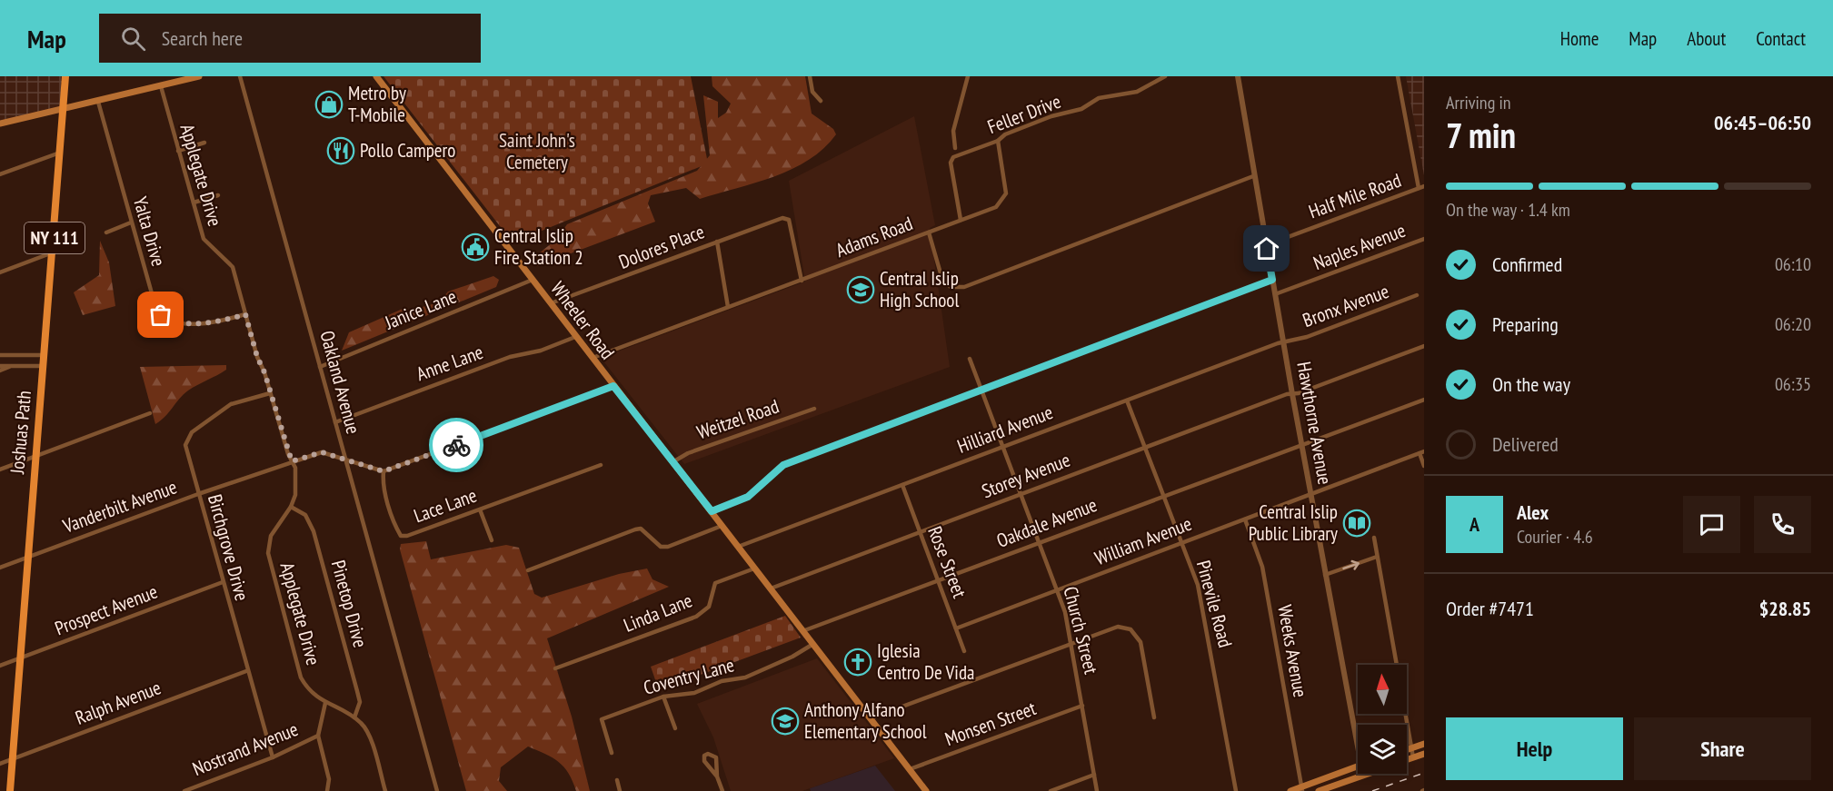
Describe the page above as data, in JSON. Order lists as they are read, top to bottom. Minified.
{"streets":{"main road":["NY 111","Wheeler Road","Joshuas Path"],"street":["Feller Drive","Applegate Drive","Half Mile Road","Yalta Drive","Adams Road","Dolores Place","Naples Avenue","Bronx Avenue","Janice Lane","Anne Lane","Oakland Avenue","Weitzel Road","Hawthorne Avenue","Hilliard Avenue","Storey Avenue","Lace Lane","Vanderbilt Avenue","Oakdale Avenue","William Avenue","Birchgrove Drive","Rose Street","Pinetop Drive","Pinevile Road","Prospect Avenue","Linda Lane","Church Street","Weeks Avenue","Coventry Lane","Ralph Avenue","Monsen Street","Nostrand Avenue"]},"crossings":[["Applegate Drive","Yalta Drive"],["Applegate Drive","Vanderbilt Avenue"],["Applegate Drive","Birchgrove Drive"],["Applegate Drive","Pinetop Drive"],["Applegate Drive","Nostrand Avenue"],["Half Mile Road","Hawthorne Avenue"],["Adams Road","Dolores Place"],["Adams Road","Wheeler Road"],["Adams Road","Hawthorne Avenue"],["Dolores Place","Wheeler Road"],["Naples Avenue","Hawthorne Avenue"],["Bronx Avenue","Hawthorne Avenue"],["Bronx Avenue","Hilliard Avenue"],["Janice Lane","Wheeler Road"],["Janice Lane","Oakland Avenue"],["Wheeler Road","Anne Lane"],["Wheeler Road","Weitzel Road"],["Wheeler Road","Hilliard Avenue"],["Wheeler Road","Storey Avenue"],["Wheeler Road","Oakdale Avenue"],["Wheeler Road","Linda Lane"],["Wheeler Road","Coventry Lane"],["Wheeler Road","Monsen Street"],["Anne Lane","Oakland Avenue"],["Oakland Avenue","Vanderbilt Avenue"],["Hawthorne Avenue","Hilliard Avenue"],["Hawthorne Avenue","Storey Avenue"],["Hawthorne Avenue","Oakdale Avenue"],["Hawthorne Avenue","William Avenue"],["Hilliard Avenue","Rose Street"],["Hilliard Avenue","Pinevile Road"],["Hilliard Avenue","Church Street"],["Joshuas Path","Vanderbilt Avenue"],["Joshuas Path","Prospect Avenue"],["Joshuas Path","Ralph Avenue"],["Storey Avenue","Rose Street"],["Storey Avenue","Pinevile Road"],["Storey Avenue","Church Street"],["Vanderbilt Avenue","Birchgrove Drive"],["Oakdale Avenue","Rose Street"],["Oakdale Avenue","Pinevile Road"],["Oakdale Avenue","Church Street"],["William Avenue","Rose Street"],["William Avenue","Pinevile Road"],["William Avenue","Church Street"],["William Avenue","Weeks Avenue"],["Birchgrove Drive","Prospect Avenue"],["Birchgrove Drive","Ralph Avenue"],["Birchgrove Drive","Nostrand Avenue"],["Church Street","Monsen Street"]],"parks":["Saint John's Cemetery"],"places":{"shop":["Metro by T-Mobile"],"restaurant":["Pollo Campero"],"public building":["Central Islip Fire Station 2"],"school or university":["Central Islip High School","Anthony Alfano Elementary School"],"library":["Central Islip Public Library"],"church":["Iglesia Centro De Vida"]},"north":"top","page":{"header":"Map","search":"Search here","nav":["Home","Map","About","Contact"],"heading":["7 min","Arriving in","06:45–06:50"],"panel":["Alex","Courier · 4.6","Order #7471","$28.85"],"bar":"On the way · 1.4 km","list":[["Confirmed","06:10"],["Preparing","06:20"],["On the way","06:35"],"Delivered"],"round":"A","buttons":["Help","Share"]}}
